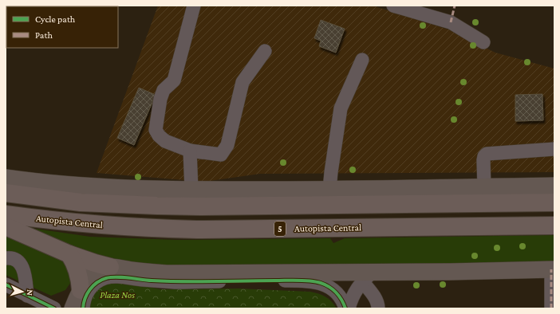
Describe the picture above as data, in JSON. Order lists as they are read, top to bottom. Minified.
{"streets":{"highway":["Autopista Central","5"]},"parks":["Plaza Nos"],"legend":["Cycle path","Path"],"north":"right"}
